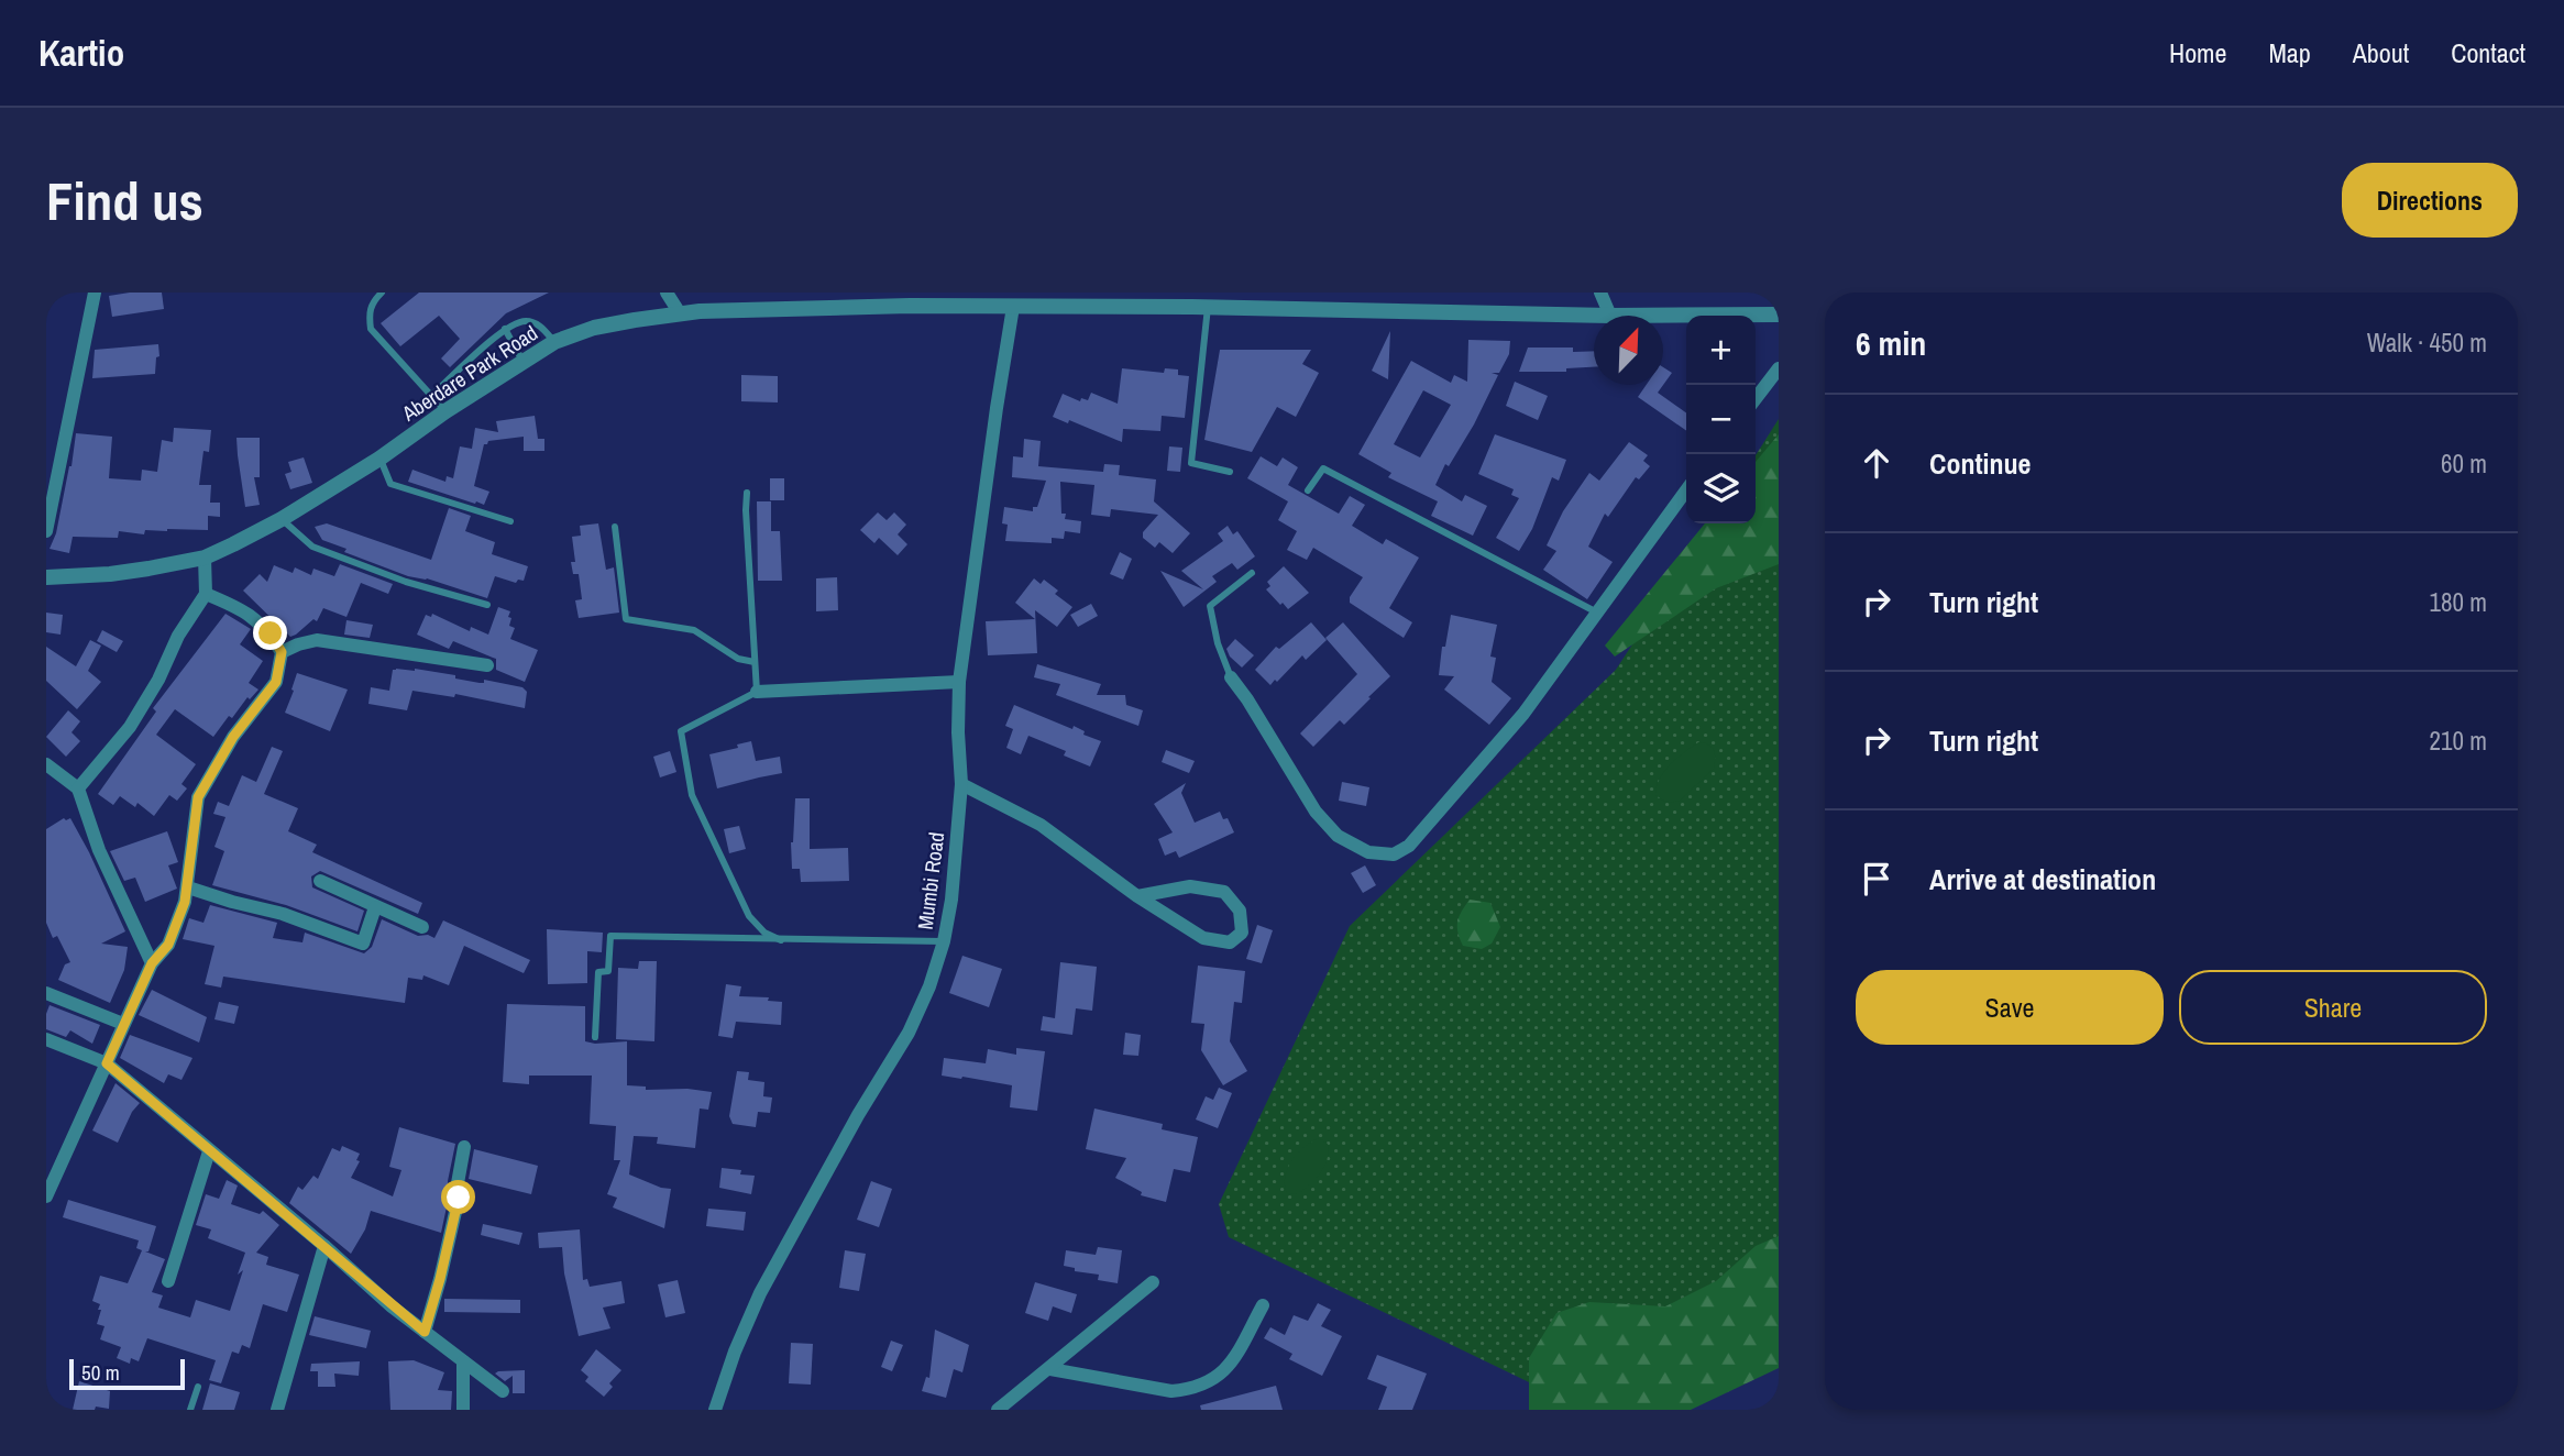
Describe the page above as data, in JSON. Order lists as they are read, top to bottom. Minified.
{"streets":{"street":["Aberdare Park Road","Mumbi Road"]},"crossings":[["Aberdare Park Road","Mumbi Road"]],"scale_bar":"50 m","north":"top right","page":{"header":"Kartio","nav":["Home","Map","About","Contact"],"buttons":["Directions",["Save","Share"]],"title":"Find us","heading":["6 min","Walk · 450 m"],"map_buttons":["+","−"],"list":[["Continue","60 m"],["Turn right","180 m"],["Turn right","210 m"],"Arrive at destination"],"scale":"50 m"}}
